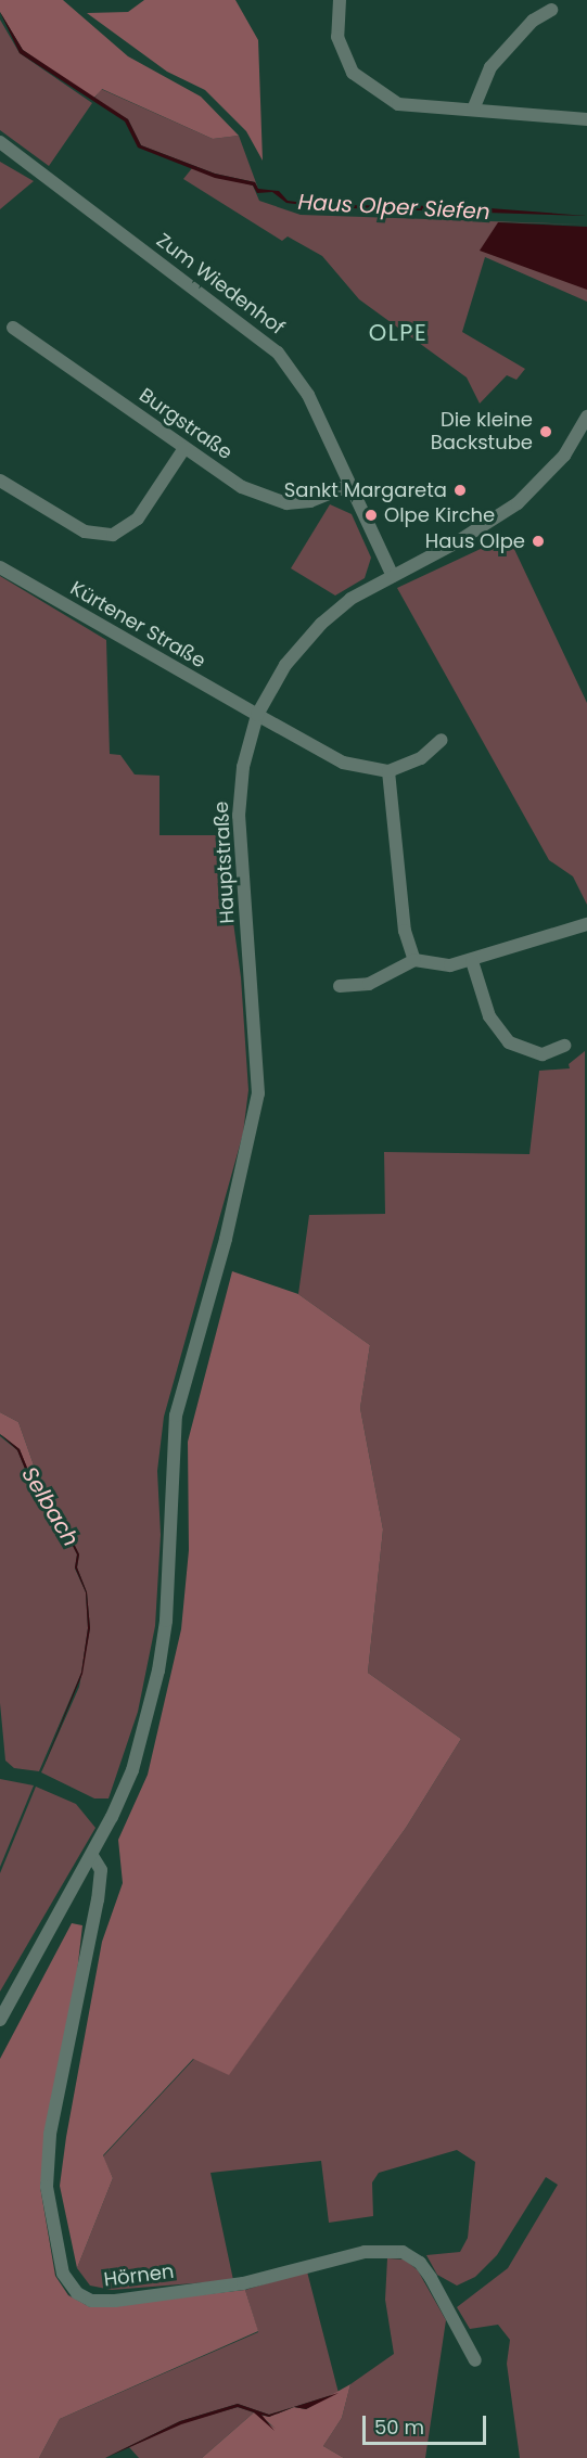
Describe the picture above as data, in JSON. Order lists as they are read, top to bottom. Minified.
{"streets":{"street":["Zum Wiedenhof","Burgstraße","Kürtener Straße","Hauptstraße","Hörnen"]},"crossings":[["Zum Wiedenhof","Burgstraße"],["Zum Wiedenhof","Hauptstraße"],["Kürtener Straße","Hauptstraße"],["Hauptstraße","Hörnen"]],"districts":["OLPE"],"water":["Haus Olper Siefen","Selbach"],"places":["Die kleine Backstube","Sankt Margareta","Olpe Kirche","Haus Olpe"],"scale_bar":"50 m"}
